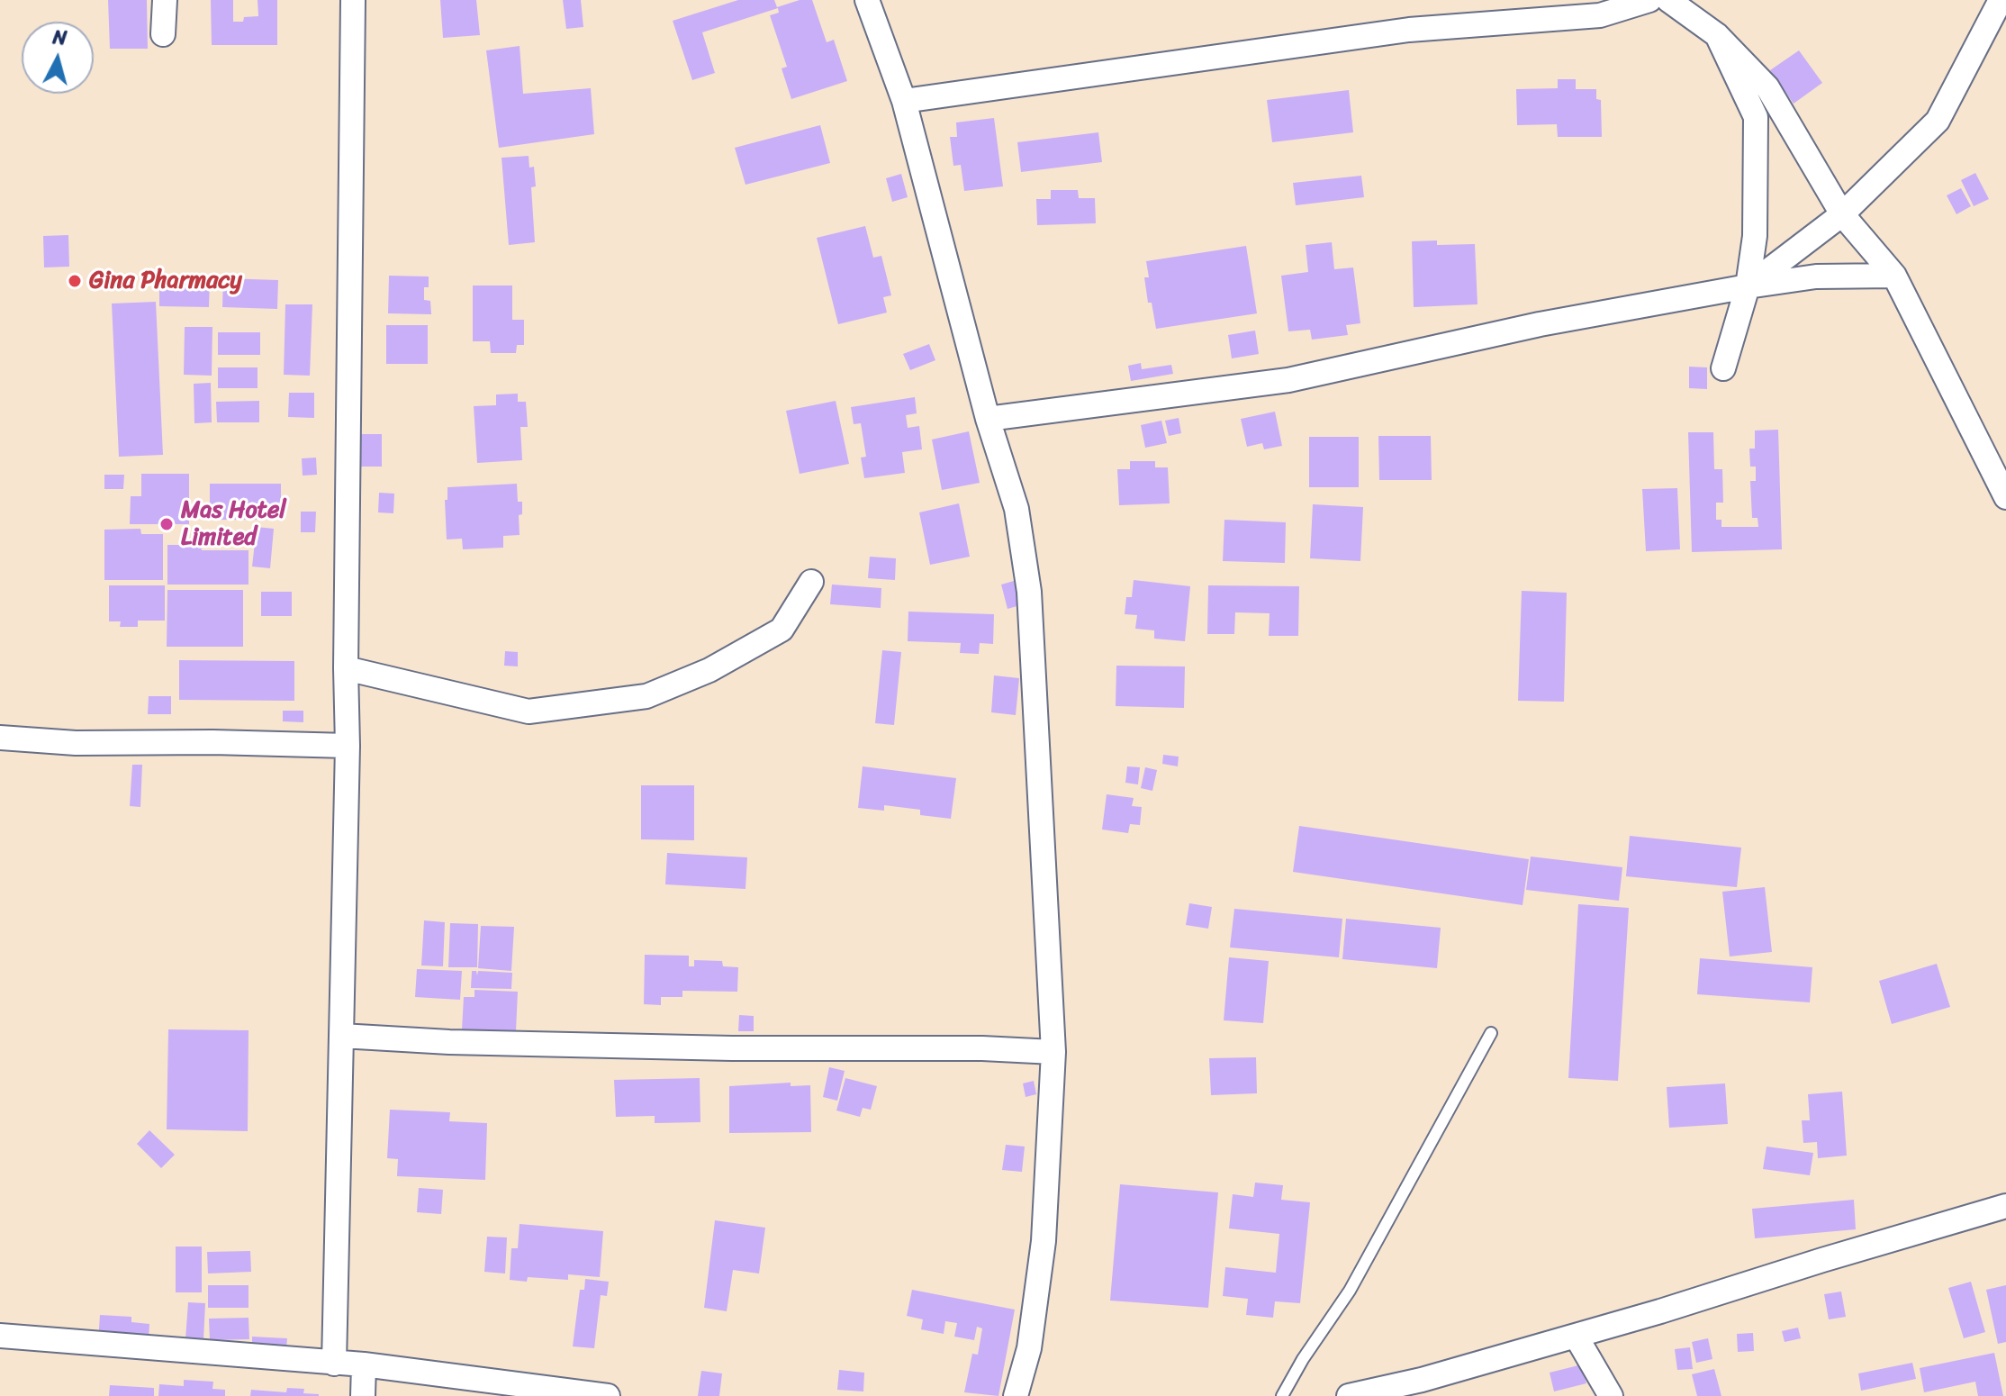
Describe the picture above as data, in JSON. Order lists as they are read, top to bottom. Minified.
{"places":["Gina Pharmacy","Mas Hotel Limited"],"north":"top"}
